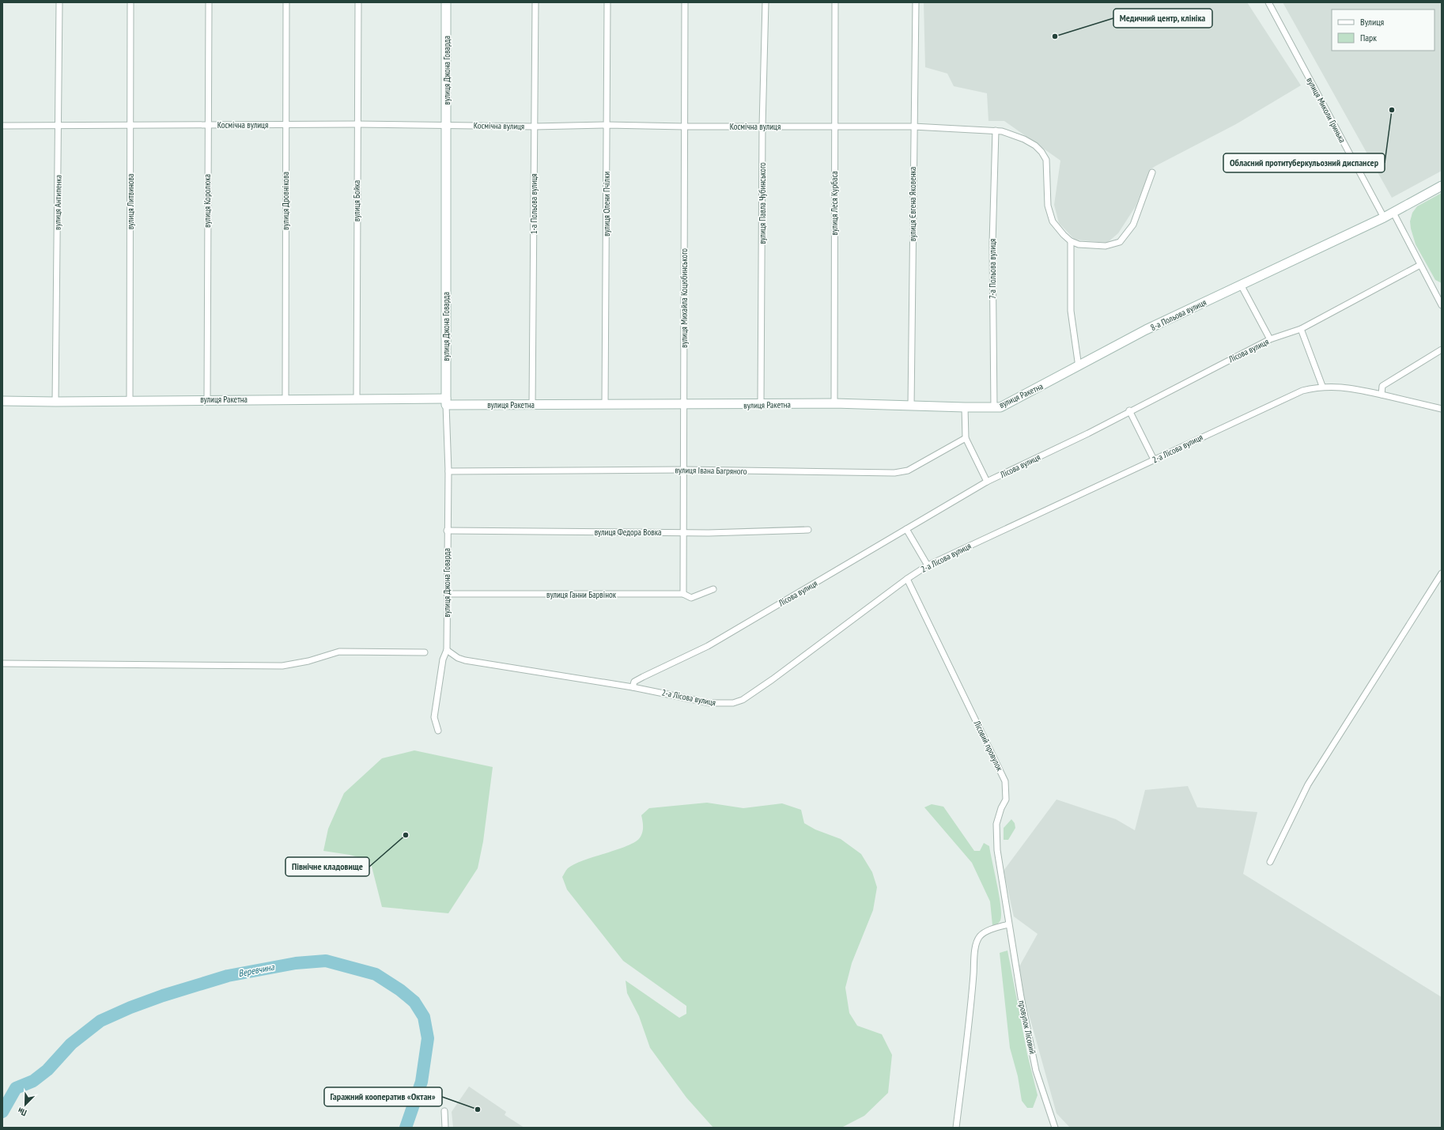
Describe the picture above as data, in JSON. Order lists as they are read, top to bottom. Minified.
{"streets":{"street":["вулиця Джона Говарда","вулиця Миколи Гринька","Космічна вулиця","вулиця Королюка","вулиця Дровнікова","вулиця Бойка","вулиця Литвинова","вулиця Антипенка","вулиця Павла Чубинського","вулиця Леся Курбаса","1-а Польова вулиця","вулиця Олени Пчілки","вулиця Євгена Яковенка","7-а Польова вулиця","вулиця Михайла Коцюбинського","8-а Польова вулиця","Лісова вулиця","вулиця Ракетна","2-а Лісова вулиця","вулиця Івана Багряного","вулиця Федора Вовка","вулиця Ганни Барвінок","Лісовий провулок","провулок Лісовий"]},"crossings":[["вулиця Джона Говарда","Космічна вулиця"],["вулиця Джона Говарда","вулиця Ракетна"],["вулиця Джона Говарда","2-а Лісова вулиця"],["вулиця Джона Говарда","вулиця Івана Багряного"],["вулиця Джона Говарда","вулиця Федора Вовка"],["вулиця Джона Говарда","вулиця Ганни Барвінок"],["вулиця Миколи Гринька","8-а Польова вулиця"],["Космічна вулиця","вулиця Королюка"],["Космічна вулиця","вулиця Дровнікова"],["Космічна вулиця","вулиця Бойка"],["Космічна вулиця","вулиця Литвинова"],["Космічна вулиця","вулиця Антипенка"],["Космічна вулиця","вулиця Павла Чубинського"],["Космічна вулиця","вулиця Леся Курбаса"],["Космічна вулиця","1-а Польова вулиця"],["Космічна вулиця","вулиця Олени Пчілки"],["Космічна вулиця","вулиця Євгена Яковенка"],["Космічна вулиця","7-а Польова вулиця"],["Космічна вулиця","вулиця Михайла Коцюбинського"],["вулиця Королюка","вулиця Ракетна"],["вулиця Дровнікова","вулиця Ракетна"],["вулиця Бойка","вулиця Ракетна"],["вулиця Литвинова","вулиця Ракетна"],["вулиця Антипенка","вулиця Ракетна"],["вулиця Павла Чубинського","вулиця Ракетна"],["вулиця Леся Курбаса","вулиця Ракетна"],["1-а Польова вулиця","вулиця Ракетна"],["вулиця Олени Пчілки","вулиця Ракетна"],["вулиця Євгена Яковенка","вулиця Ракетна"],["7-а Польова вулиця","вулиця Ракетна"],["вулиця Михайла Коцюбинського","вулиця Ракетна"],["вулиця Михайла Коцюбинського","вулиця Івана Багряного"],["вулиця Михайла Коцюбинського","вулиця Федора Вовка"],["вулиця Михайла Коцюбинського","вулиця Ганни Барвінок"],["8-а Польова вулиця","вулиця Ракетна"],["Лісова вулиця","2-а Лісова вулиця"],["2-а Лісова вулиця","Лісовий провулок"],["Лісовий провулок","провулок Лісовий"]],"water":["Веревчина"],"places":["Медичний центр, клініка","Обласний протитуберкульозний диспансер","Північне кладовище","Гаражний кооператив «Октан»"],"legend":["Вулиця","Парк"],"north":"bottom left"}
